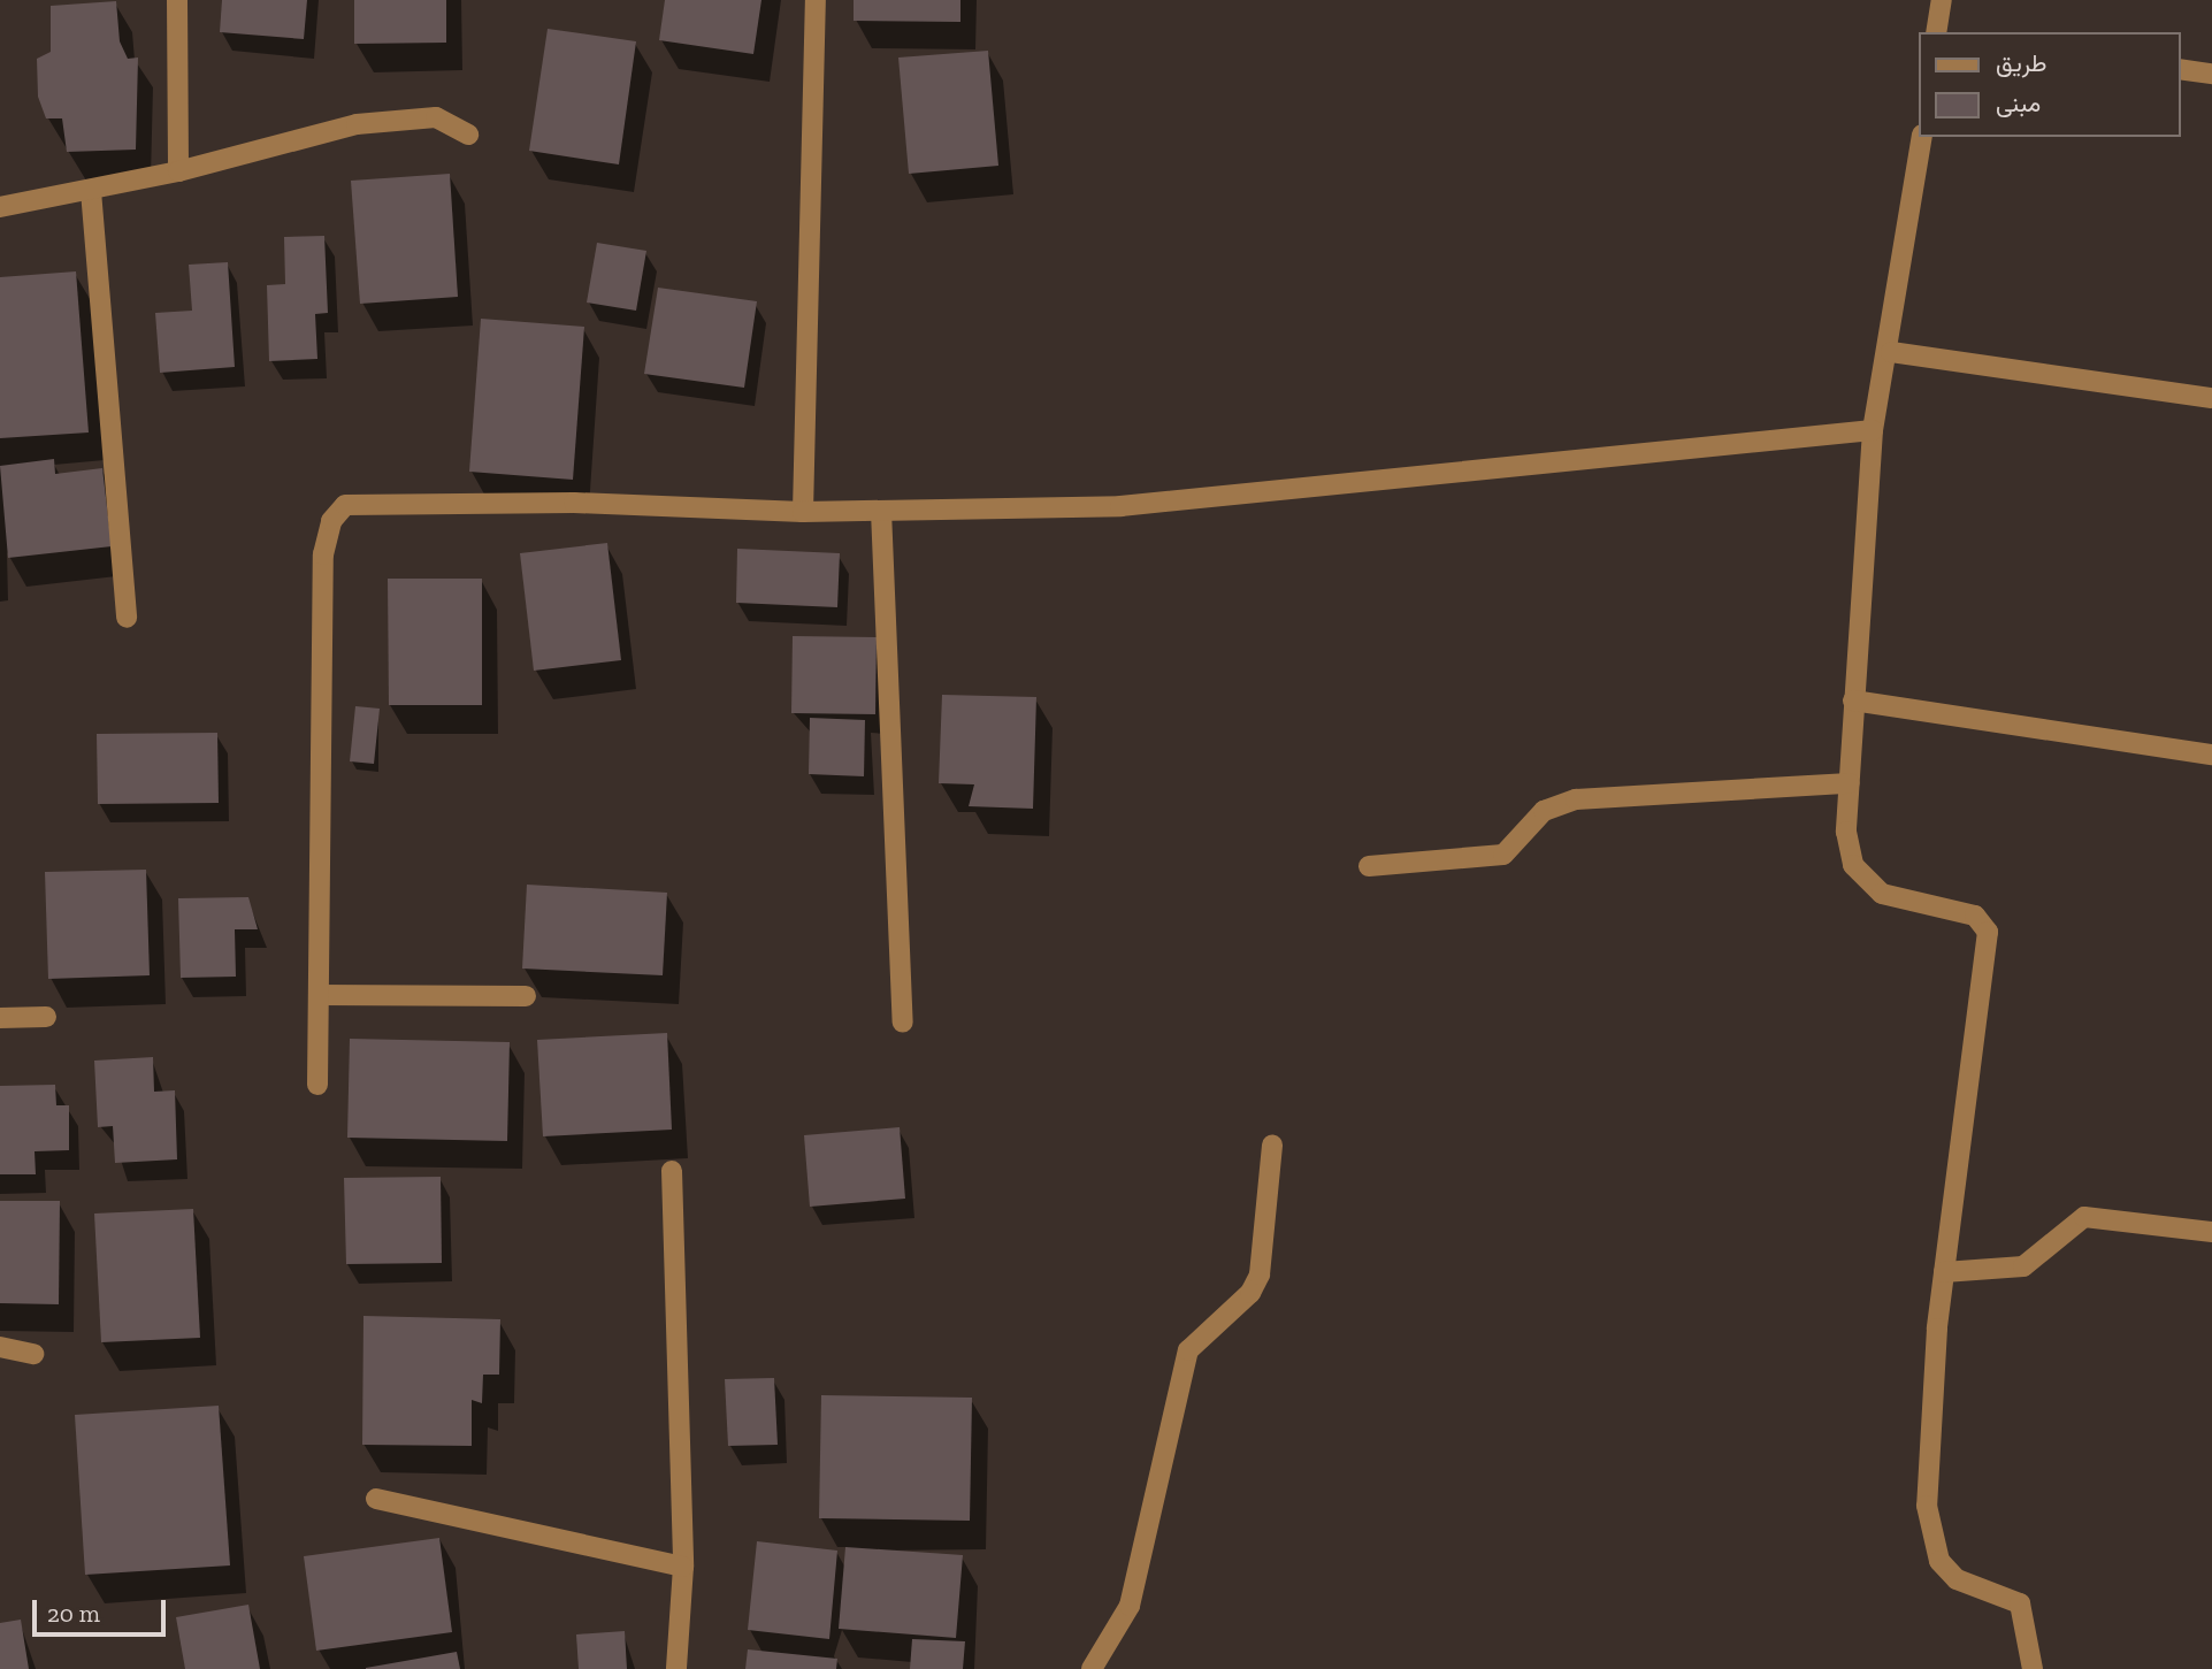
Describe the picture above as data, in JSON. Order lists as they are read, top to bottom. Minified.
{"legend":["طريق","مبنى"],"scale_bar":"20 m"}
